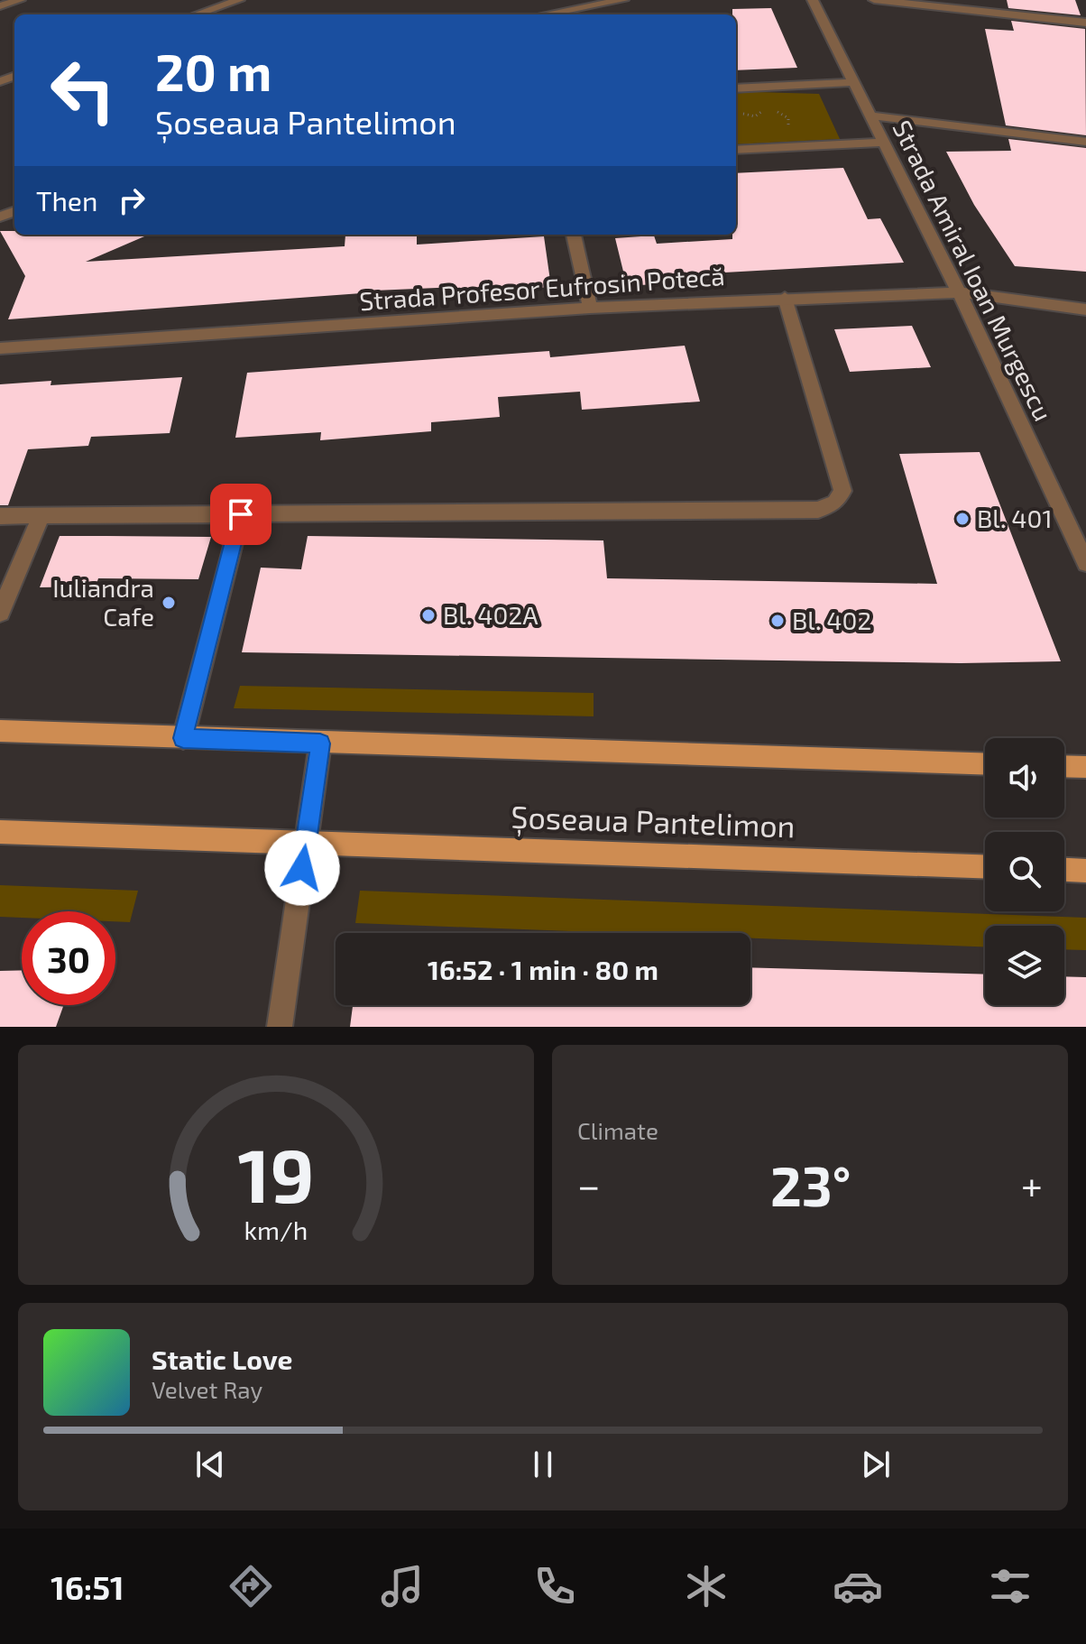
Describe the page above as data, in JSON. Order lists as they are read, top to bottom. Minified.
{"streets":{"main road":["Șoseaua Pantelimon"],"street":["Strada Amiral Ioan Murgescu","Strada Profesor Eufrosin Potecă"]},"crossings":[["Strada Amiral Ioan Murgescu","Strada Profesor Eufrosin Potecă"]],"places":["Bl. 401","Iuliandra Cafe","Bl. 402A","Bl. 402"],"page":{"turn":["20 m","Șoseaua Pantelimon"],"then":"Then","limit":"30","trip":"16:52 · 1 min · 80 m","tile":"Climate","heat":["−","23°","+"],"song":["Static Love","Velvet Ray"],"tabs":"16:51","gauge":["19","km/h"]}}
